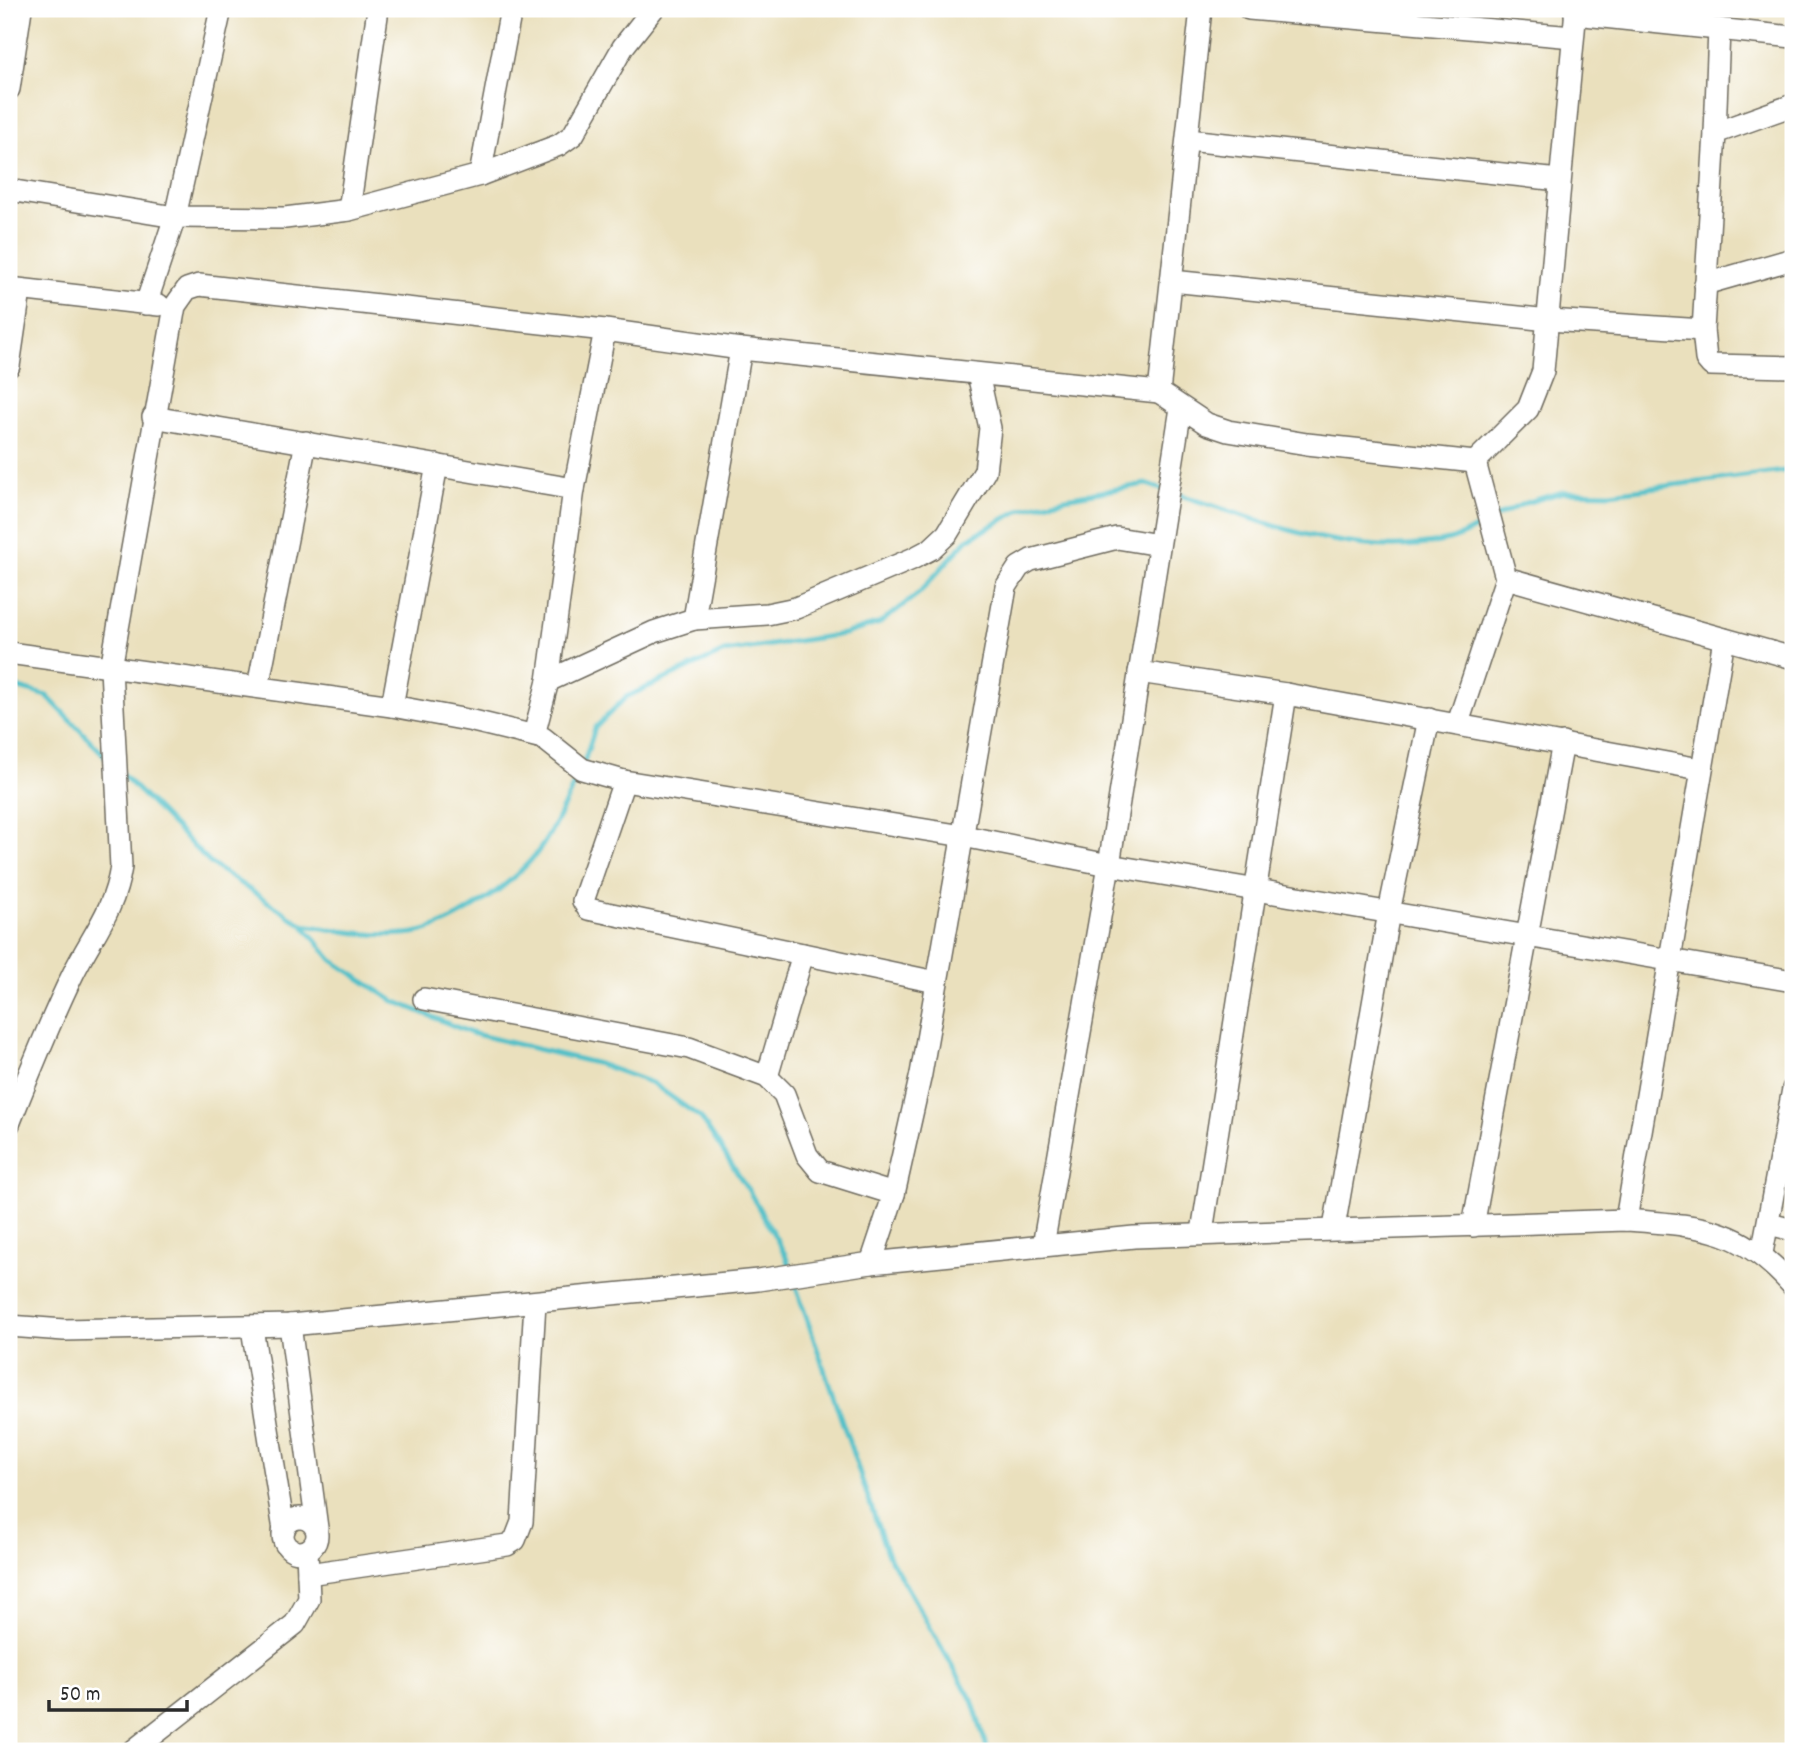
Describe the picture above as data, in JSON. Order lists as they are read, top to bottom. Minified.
{"scale_bar":"50 m"}
